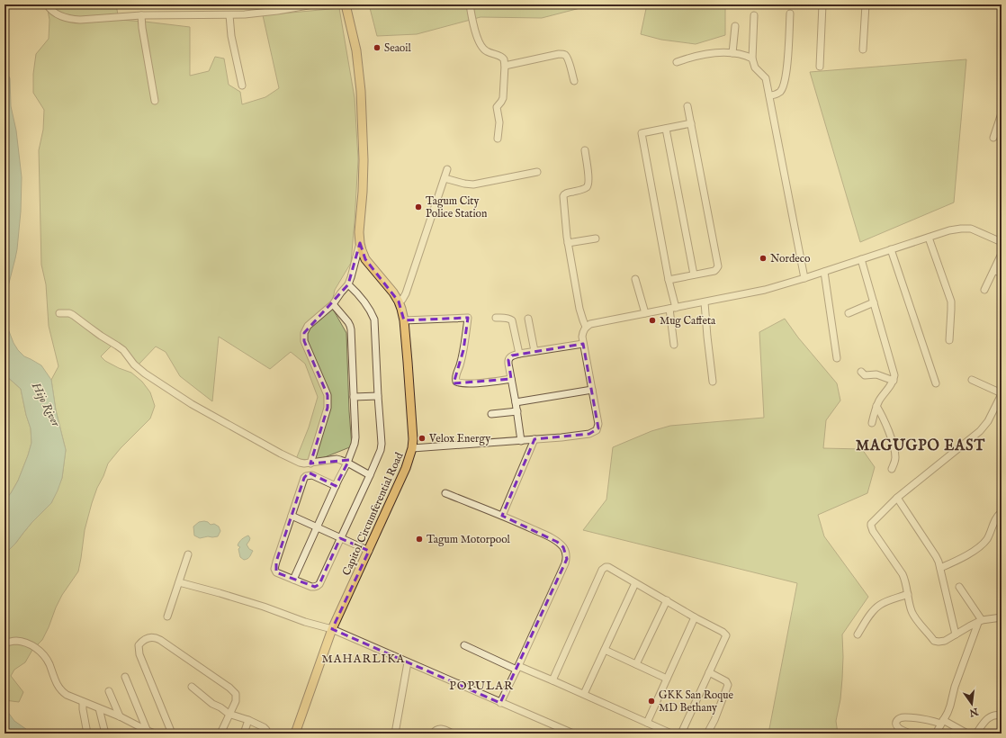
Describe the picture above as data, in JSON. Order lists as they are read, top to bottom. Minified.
{"streets":{"main road":["Capitol Circumferential Road"]},"districts":["MAGUGPO EAST","MAHARLIKA","POPULAR"],"water":["Hijo River"],"places":["Seaoil","Tagum City Police Station","Nordeco","Mug Caffeta","Velox Energy","Tagum Motorpool","GKK San Roque MD Bethany"],"north":"bottom"}
